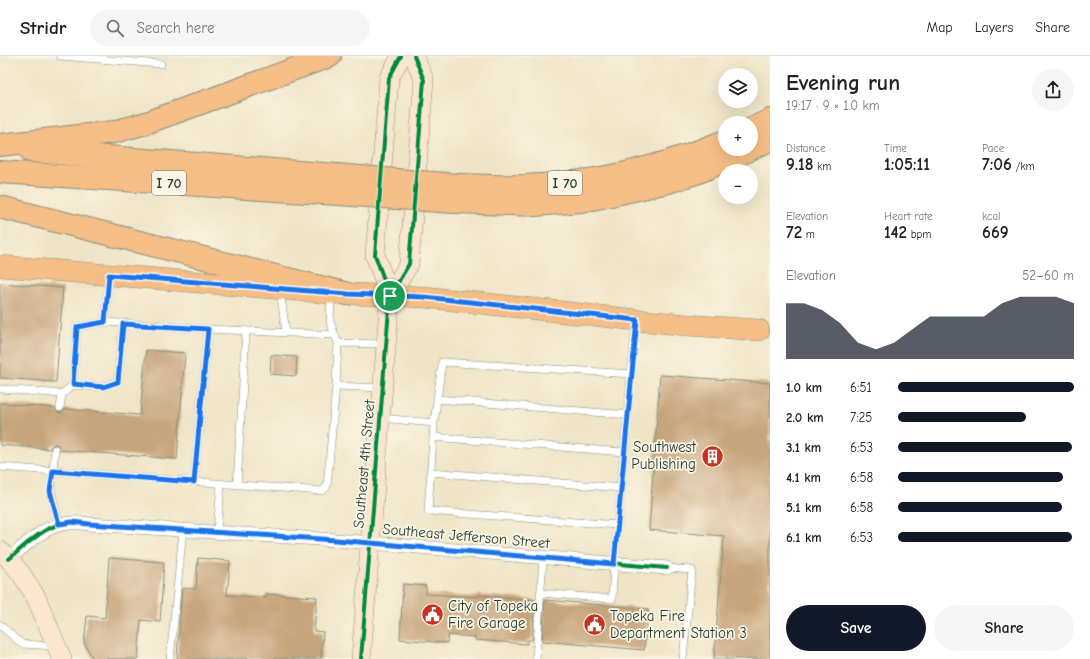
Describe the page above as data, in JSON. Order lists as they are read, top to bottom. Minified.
{"streets":{"highway":["I 70"],"street":["Southeast 4th Street","Southeast Jefferson Street"]},"crossings":[["Southeast 4th Street","Southeast Jefferson Street"]],"places":{"building":["Southwest Publishing"],"public building":["City of Topeka Fire Garage","Topeka Fire Department Station 3"]},"page":{"header":"Stridr","search":"Search here","nav":["Map","Layers","Share"],"heading":["Evening run","19:17 · 9 × 1.0 km"],"map_buttons":["+","−"],"stats":[["Distance","9.18 km"],["Time","1:05:11"],["Pace","7:06 /km"],["Elevation","72 m"],["Heart rate","142 bpm"],["kcal","669"]],"chart":["Elevation","52–60 m"],"list":[{"name":"1.0 km","note":"6:51"},{"name":"2.0 km","note":"7:25"},{"name":"3.1 km","note":"6:53"},{"name":"4.1 km","note":"6:58"},{"name":"5.1 km","note":"6:58"},{"name":"6.1 km","note":"6:53"}],"buttons":["Save","Share"]}}
